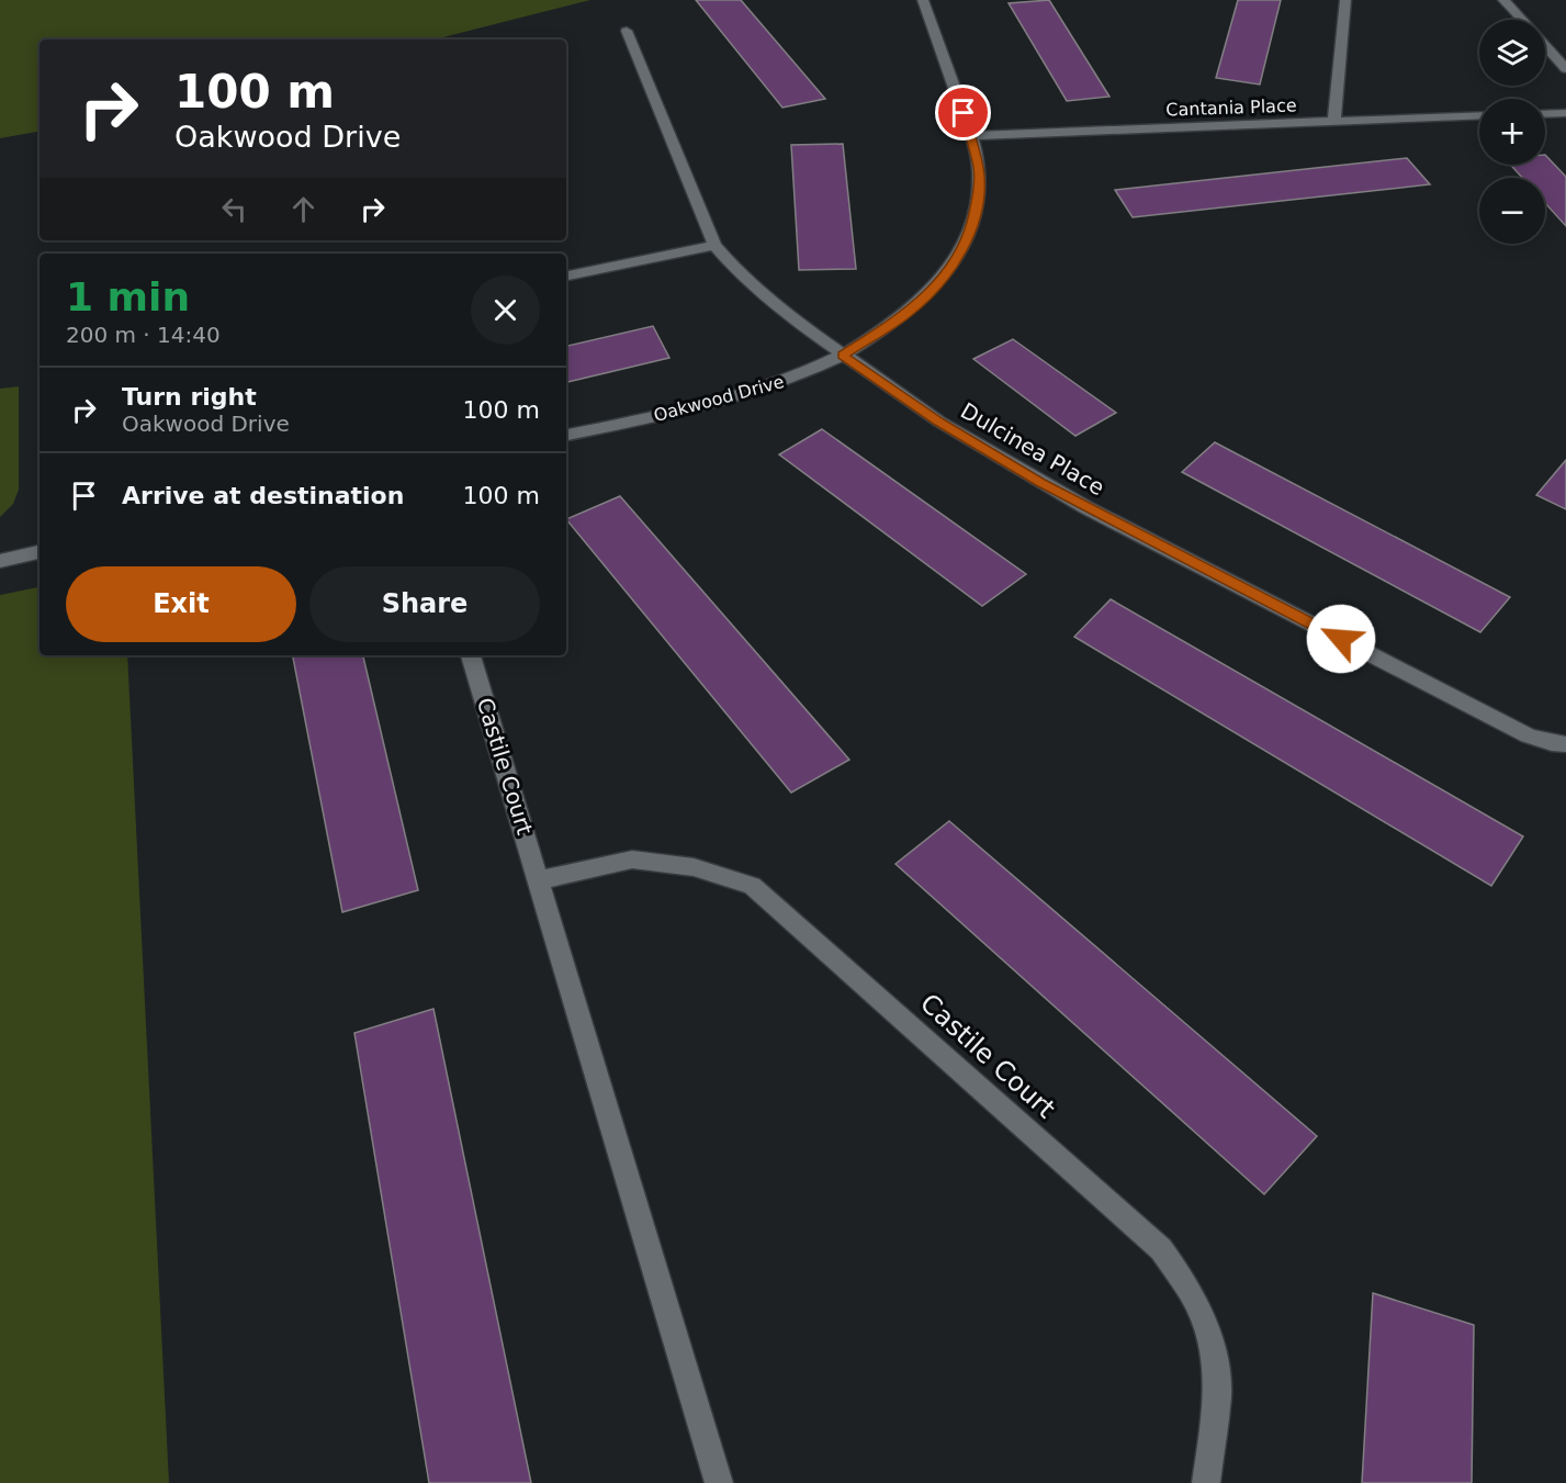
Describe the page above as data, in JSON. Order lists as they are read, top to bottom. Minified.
{"streets":{"street":["Cantania Place","Oakwood Drive","Dulcinea Place","Castile Court"]},"crossings":[["Cantania Place","Oakwood Drive"],["Oakwood Drive","Dulcinea Place"]],"page":{"map_buttons":["+","−"],"turn":["100 m","Oakwood Drive"],"heading":["1 min","200 m · 14:40"],"list":[{"name":"Turn right","note":"Oakwood Drive","value":"100 m"},{"name":"Arrive at destination","value":"100 m"}],"buttons":["Exit","Share"]}}
